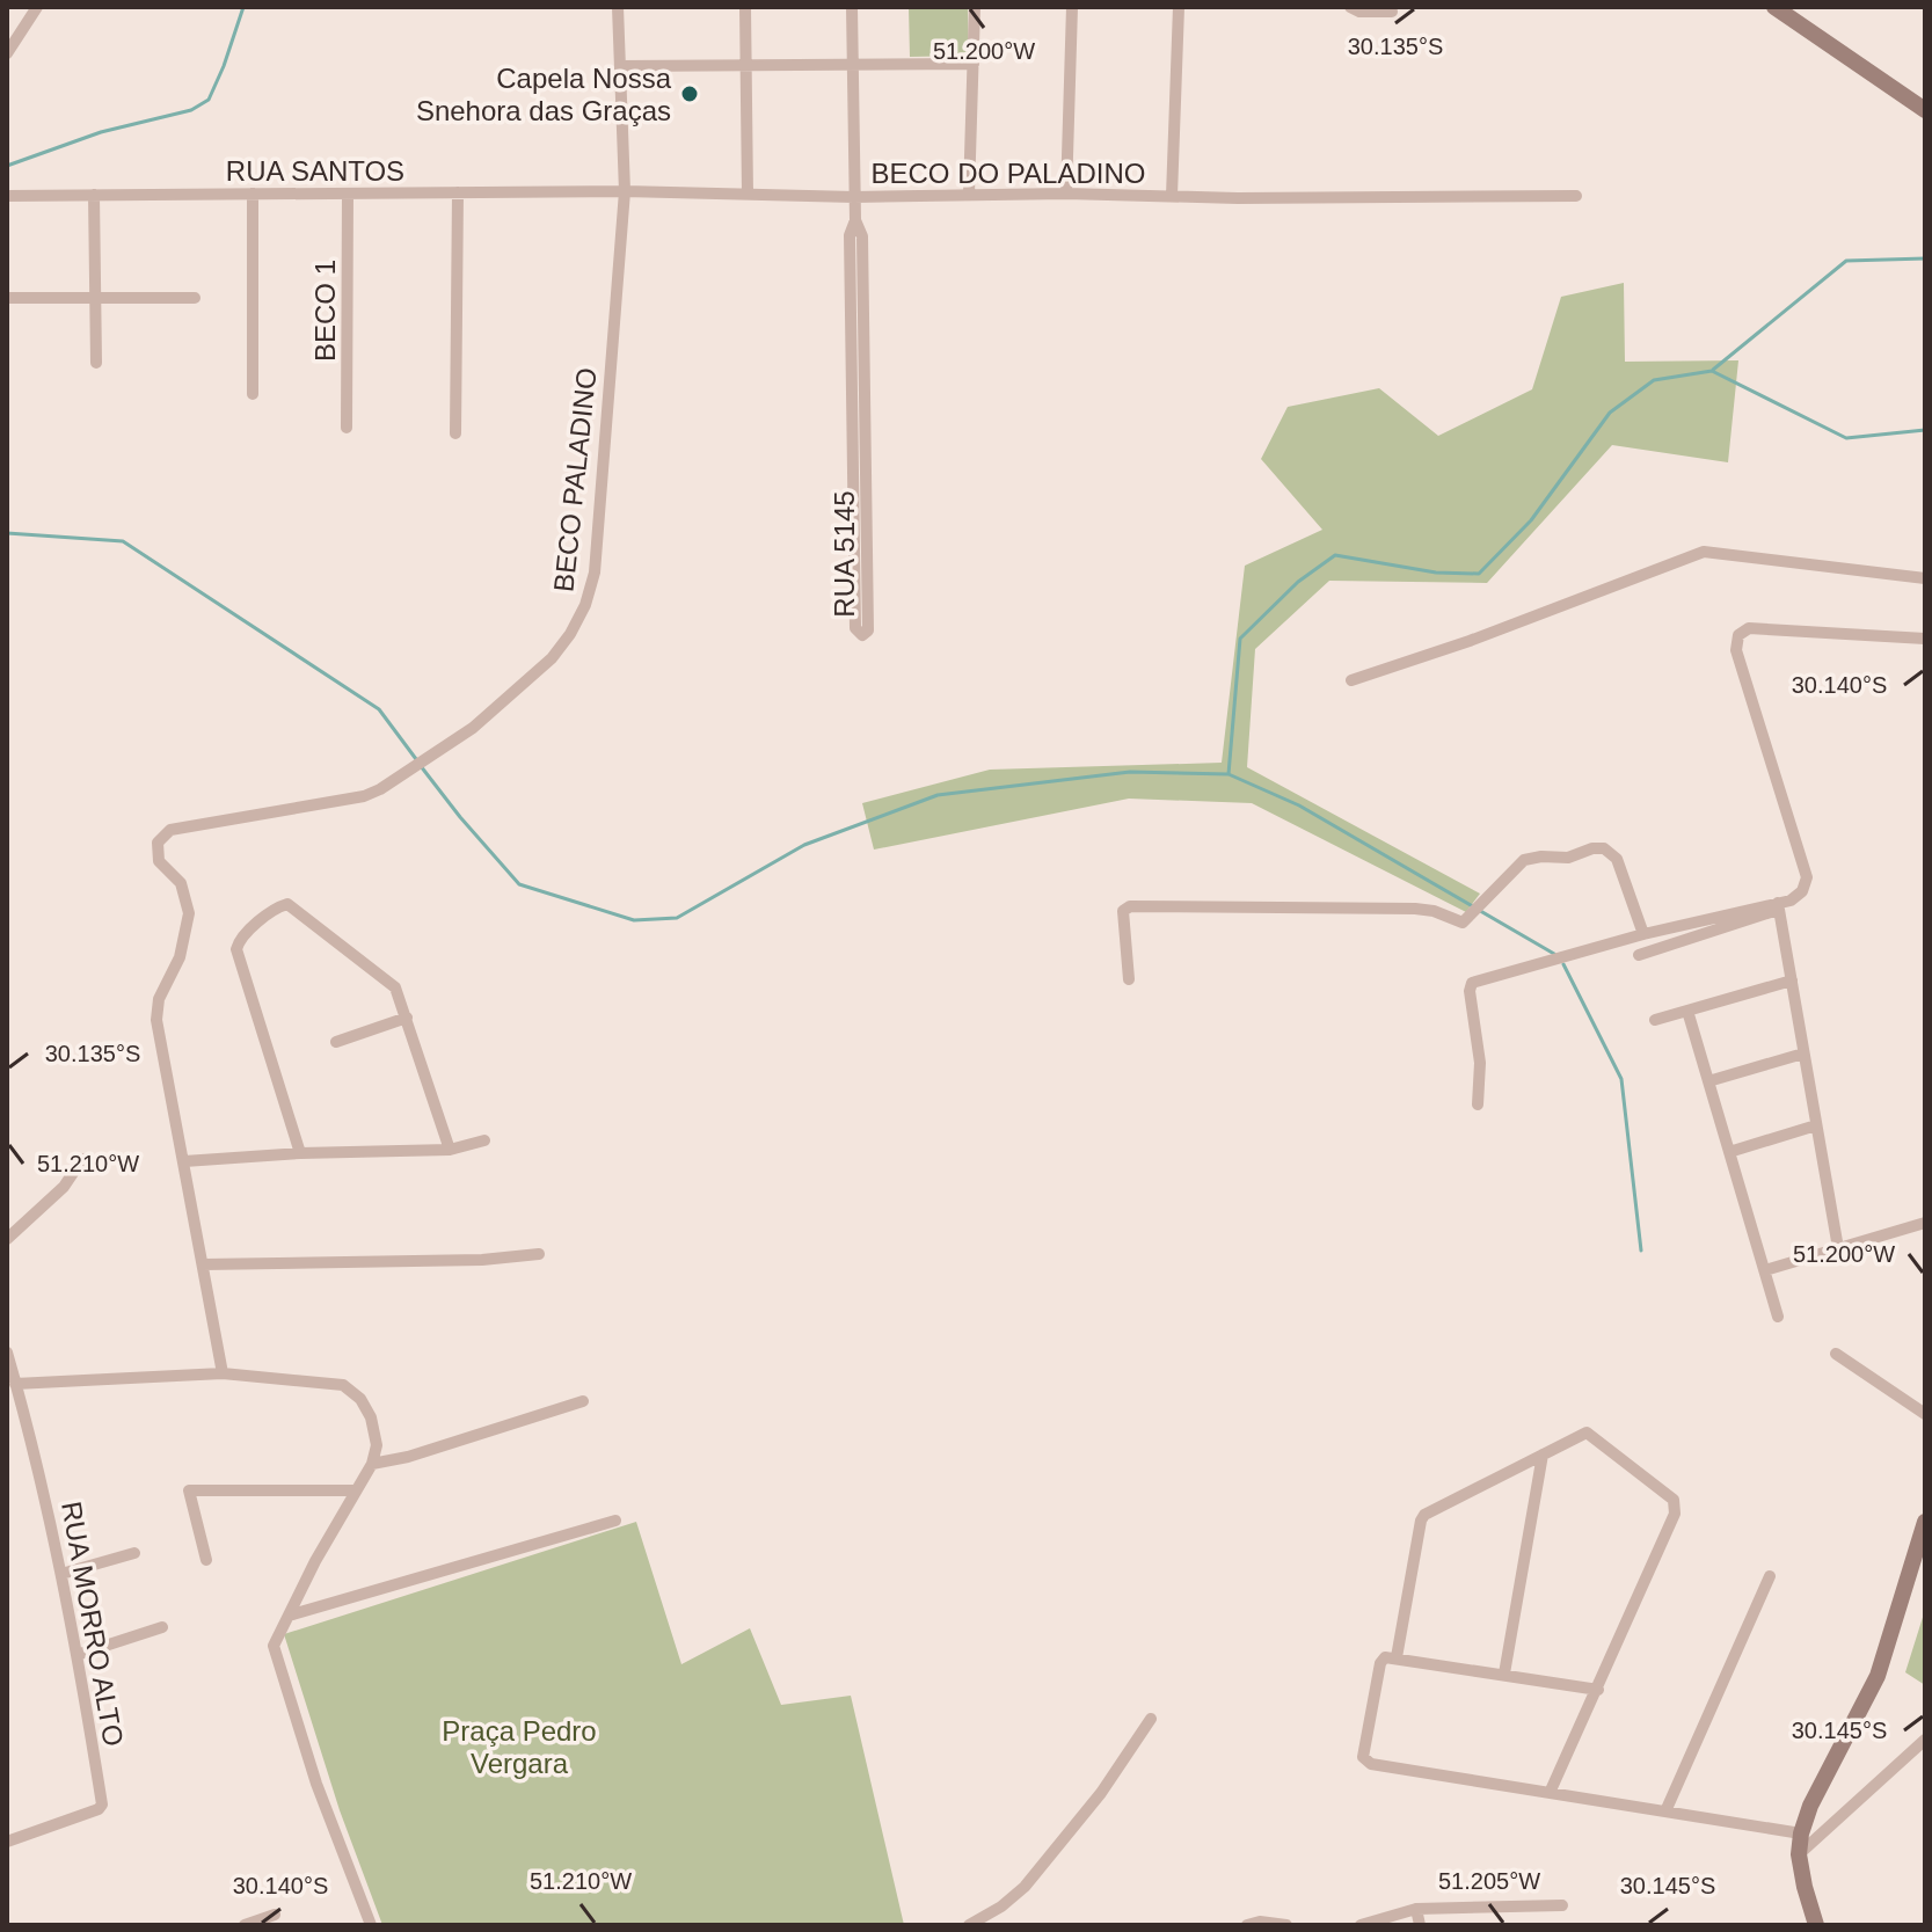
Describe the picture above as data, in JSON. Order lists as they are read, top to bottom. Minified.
{"streets":{"street":["RUA SANTOS","BECO DO PALADINO","BECO 1","BECO PALADINO","RUA 5145","RUA MORRO ALTO"]},"crossings":[["RUA SANTOS","BECO DO PALADINO"],["RUA SANTOS","BECO 1"],["RUA SANTOS","BECO PALADINO"],["BECO DO PALADINO","BECO PALADINO"],["BECO DO PALADINO","RUA 5145"]],"parks":["Praça Pedro Vergara"],"places":["Capela Nossa Snehora das Graças"],"coordinates":["30.135°S","51.200°W","30.140°S","51.210°W","30.145°S","51.205°W"]}
